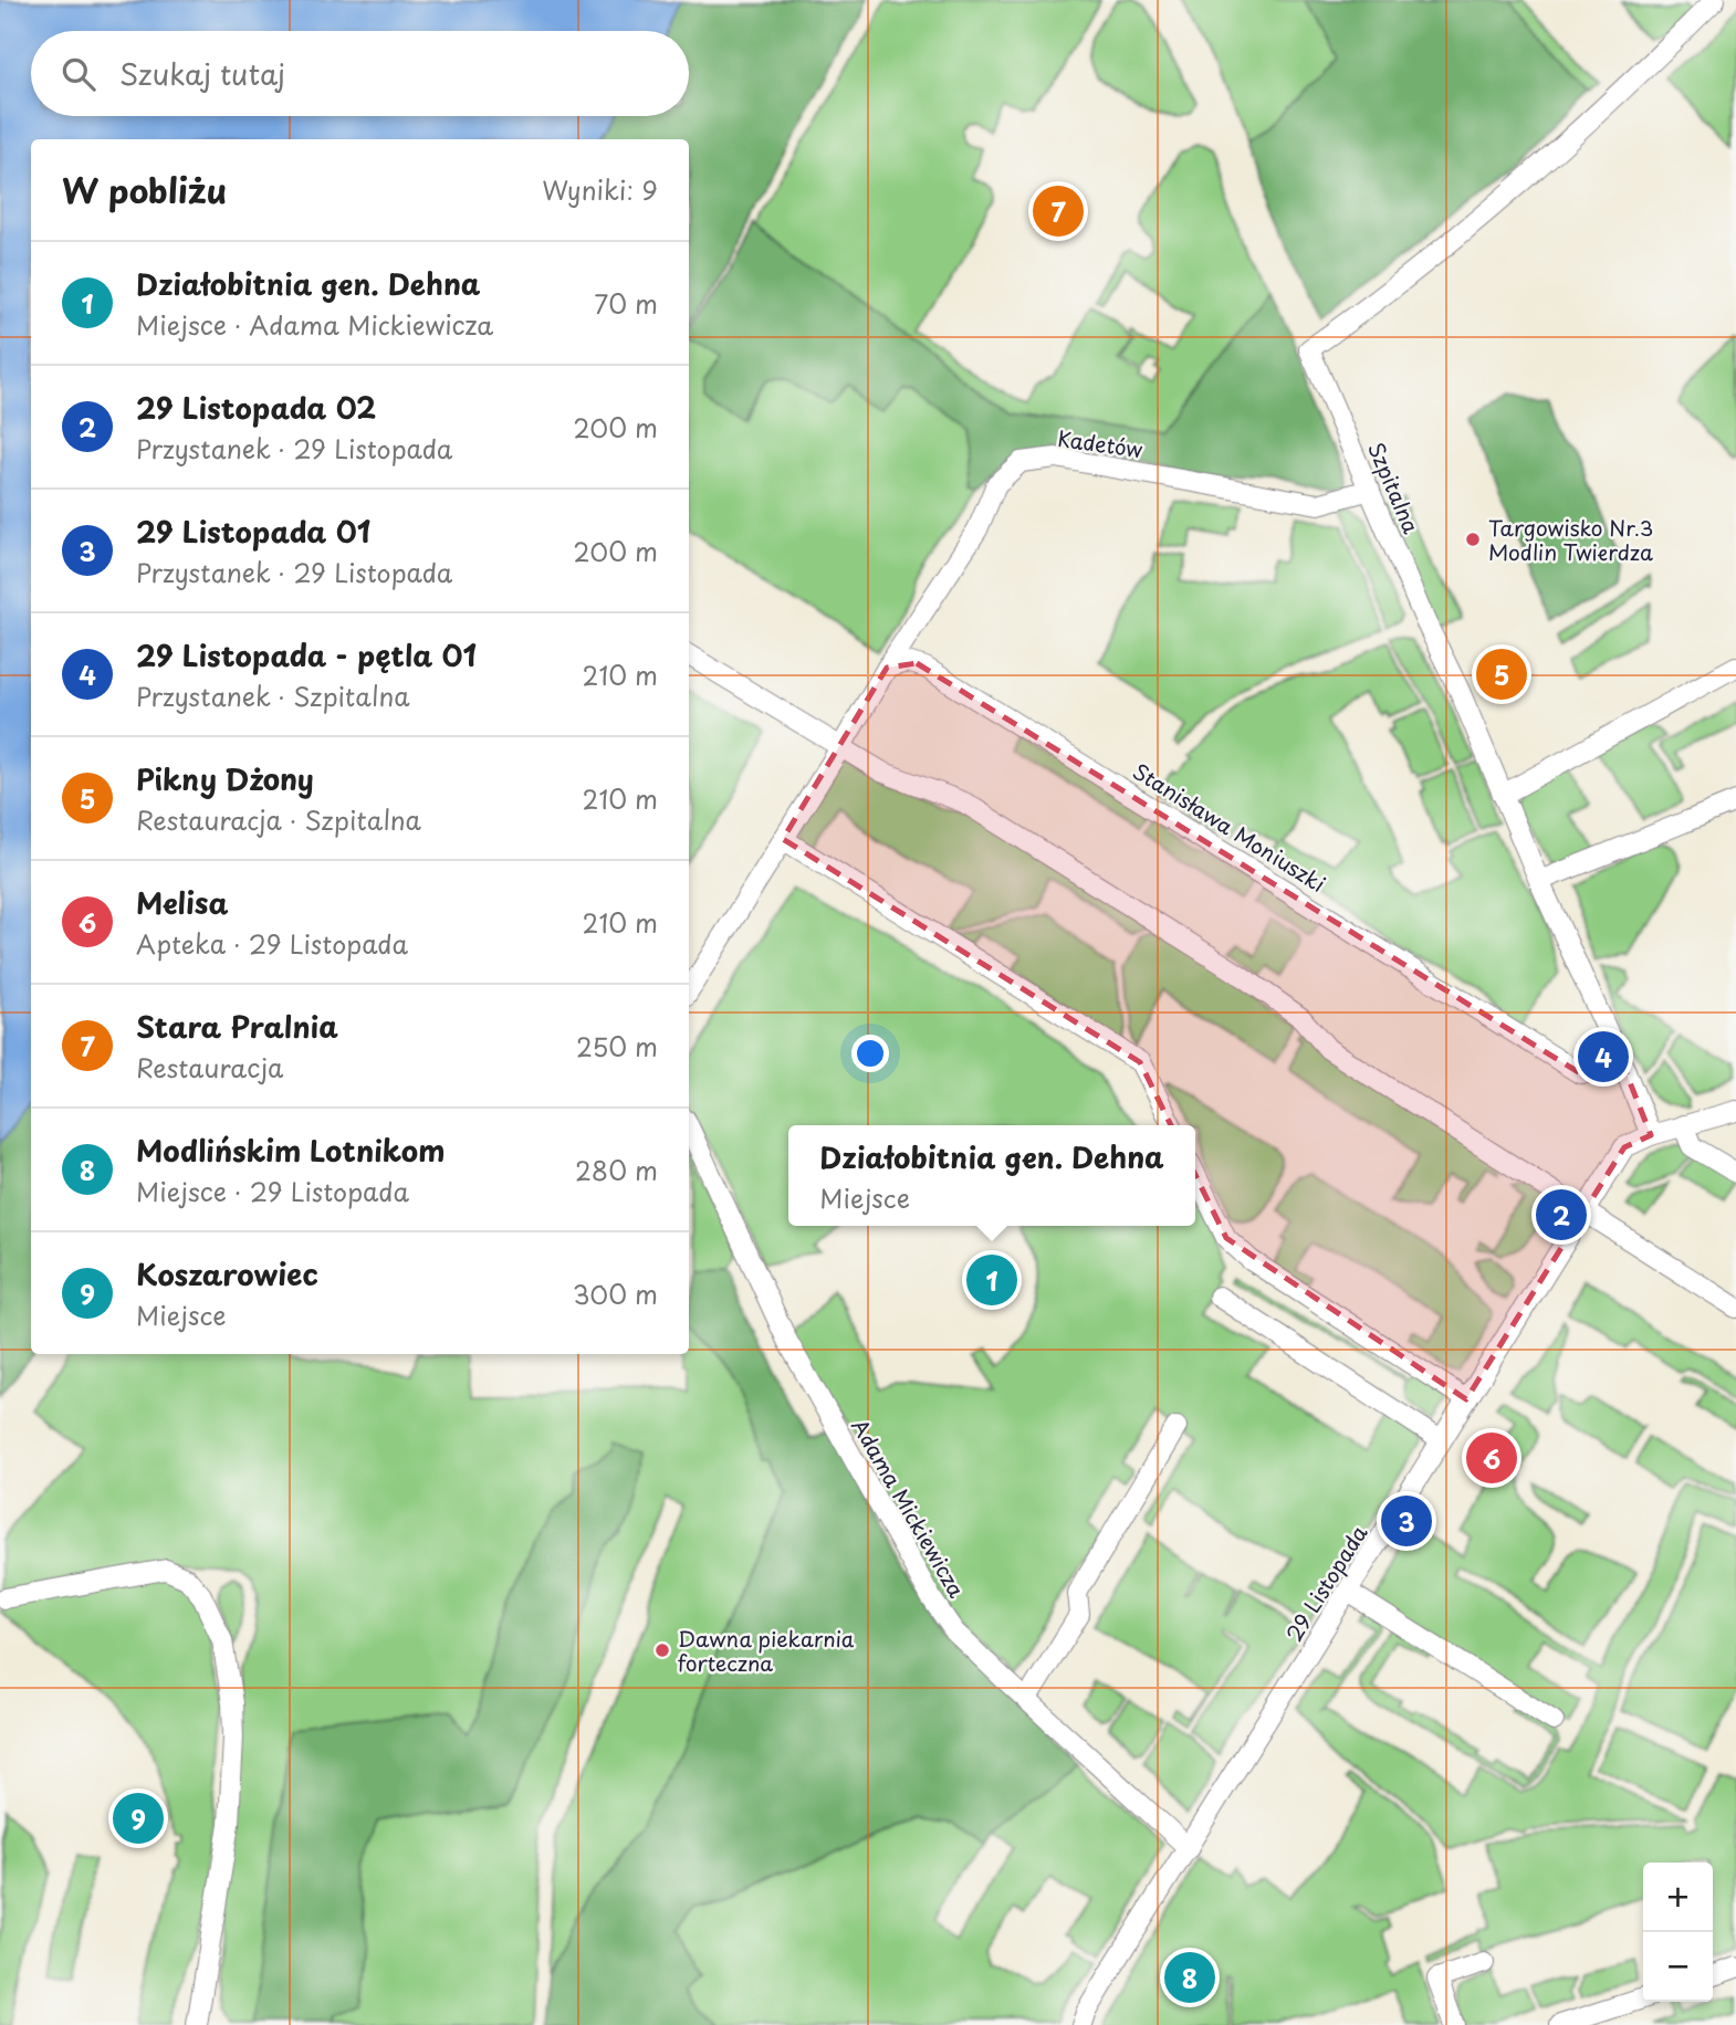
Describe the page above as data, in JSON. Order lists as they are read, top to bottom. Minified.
{"streets":{"street":["Kadetów","Szpitalna","Stanisława Moniuszki","Adama Mickiewicza","29 Listopada"]},"crossings":[["Kadetów","Szpitalna"],["Kadetów","Stanisława Moniuszki"],["Szpitalna","Stanisława Moniuszki"],["Szpitalna","29 Listopada"],["Adama Mickiewicza","29 Listopada"]],"places":["Targowisko Nr.3 Modlin Twierdza","Dawna piekarnia forteczna"],"page":{"search":"Szukaj tutaj","heading":["W pobliżu","Wyniki: 9"],"pins":["7","5","4","2","1","6","3","9","8"],"list":[{"mark":"1","name":"Działobitnia gen. Dehna","note":"Miejsce · Adama Mickiewicza","value":"70 m"},{"mark":"2","name":"29 Listopada 02","note":"Przystanek · 29 Listopada","value":"200 m"},{"mark":"3","name":"29 Listopada 01","note":"Przystanek · 29 Listopada","value":"200 m"},{"mark":"4","name":"29 Listopada - pętla 01","note":"Przystanek · Szpitalna","value":"210 m"},{"mark":"5","name":"Pikny Dżony","note":"Restauracja · Szpitalna","value":"210 m"},{"mark":"6","name":"Melisa","note":"Apteka · 29 Listopada","value":"210 m"},{"mark":"7","name":"Stara Pralnia","note":"Restauracja","value":"250 m"},{"mark":"8","name":"Modlińskim Lotnikom","note":"Miejsce · 29 Listopada","value":"280 m"},{"mark":"9","name":"Koszarowiec","note":"Miejsce","value":"300 m"}],"popup":["Działobitnia gen. Dehna","Miejsce"],"map_buttons":["+","−"]}}
